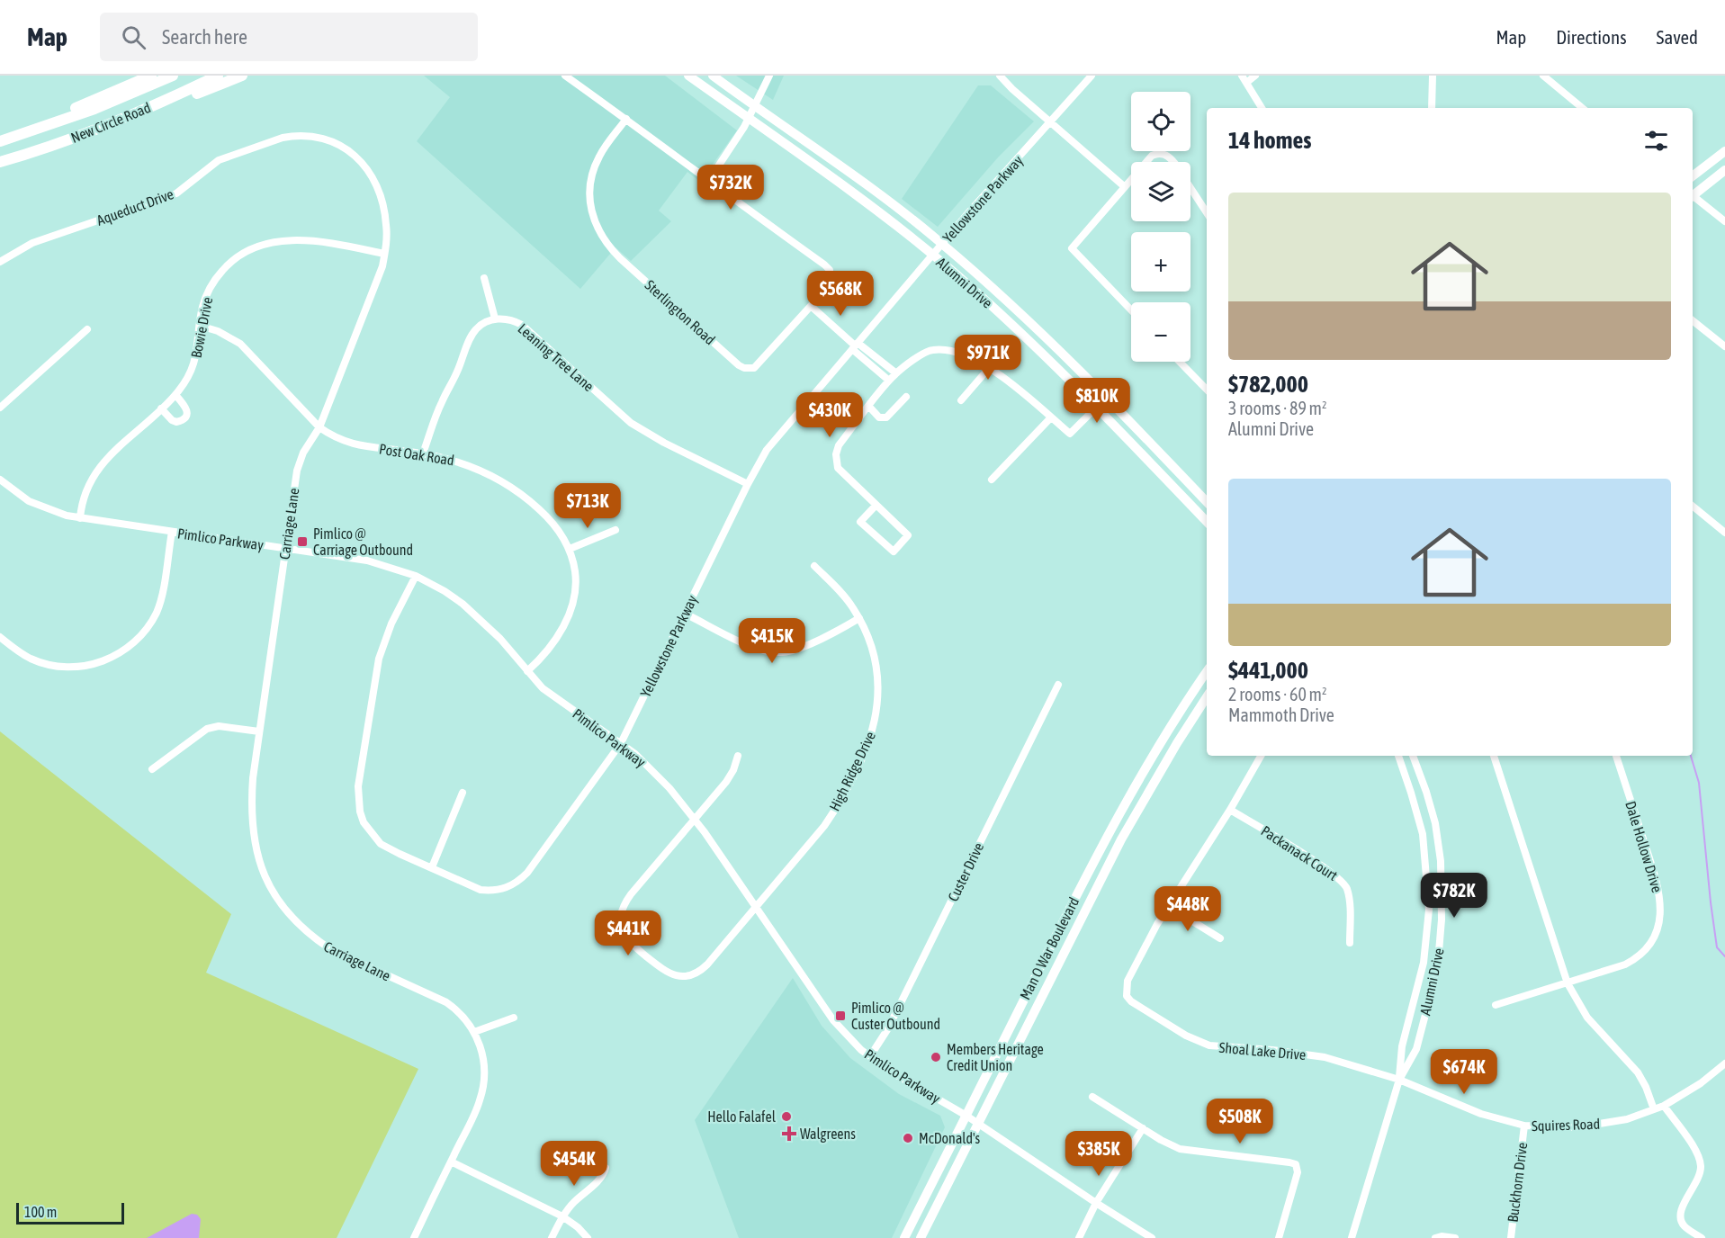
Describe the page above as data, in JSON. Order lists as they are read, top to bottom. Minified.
{"streets":{"highway":["New Circle Road"],"main road":["Alumni Drive","Man O War Boulevard"],"street":["Yellowstone Parkway","Aqueduct Drive","Sterlington Road","Bowie Drive","Leaning Tree Lane","Post Oak Road","Carriage Lane","Pimlico Parkway","High Ridge Drive","Dale Hollow Drive","Packanack Court","Custer Drive","Shoal Lake Drive","Squires Road","Buckhorn Drive"]},"crossings":[["Yellowstone Parkway","Alumni Drive"],["Yellowstone Parkway","Leaning Tree Lane"],["Yellowstone Parkway","Pimlico Parkway"],["Aqueduct Drive","Bowie Drive"],["Aqueduct Drive","Post Oak Road"],["Aqueduct Drive","Carriage Lane"],["Alumni Drive","Shoal Lake Drive"],["Alumni Drive","Squires Road"],["Bowie Drive","Post Oak Road"],["Bowie Drive","Pimlico Parkway"],["Post Oak Road","Carriage Lane"],["Post Oak Road","Pimlico Parkway"],["Carriage Lane","Pimlico Parkway"],["Pimlico Parkway","High Ridge Drive"],["Pimlico Parkway","Custer Drive"],["Pimlico Parkway","Man O War Boulevard"],["Packanack Court","Shoal Lake Drive"],["Shoal Lake Drive","Squires Road"],["Squires Road","Buckhorn Drive"]],"places":{"transit":["Pimlico @ Carriage Outbound","Pimlico @ Custer Outbound"],"other":["Members Heritage Credit Union","Hello Falafel","McDonald's"],"health":["Walgreens"]},"scale_bar":"100 m","page":{"header":"Map","search":"Search here","nav":["Map","Directions","Saved"],"map_buttons":["+","−"],"heading":"14 homes","price":["$732K","$568K","$971K","$810K","$430K","$713K","$415K","$782K","$448K","$441K","$674K","$508K","$385K","$454K"],"list":[{"name":"$782,000","note":"3 rooms · 89 m² · Alumni Drive"},{"name":"$441,000","note":"2 rooms · 60 m² · Mammoth Drive"}],"scale":"100 m"}}
